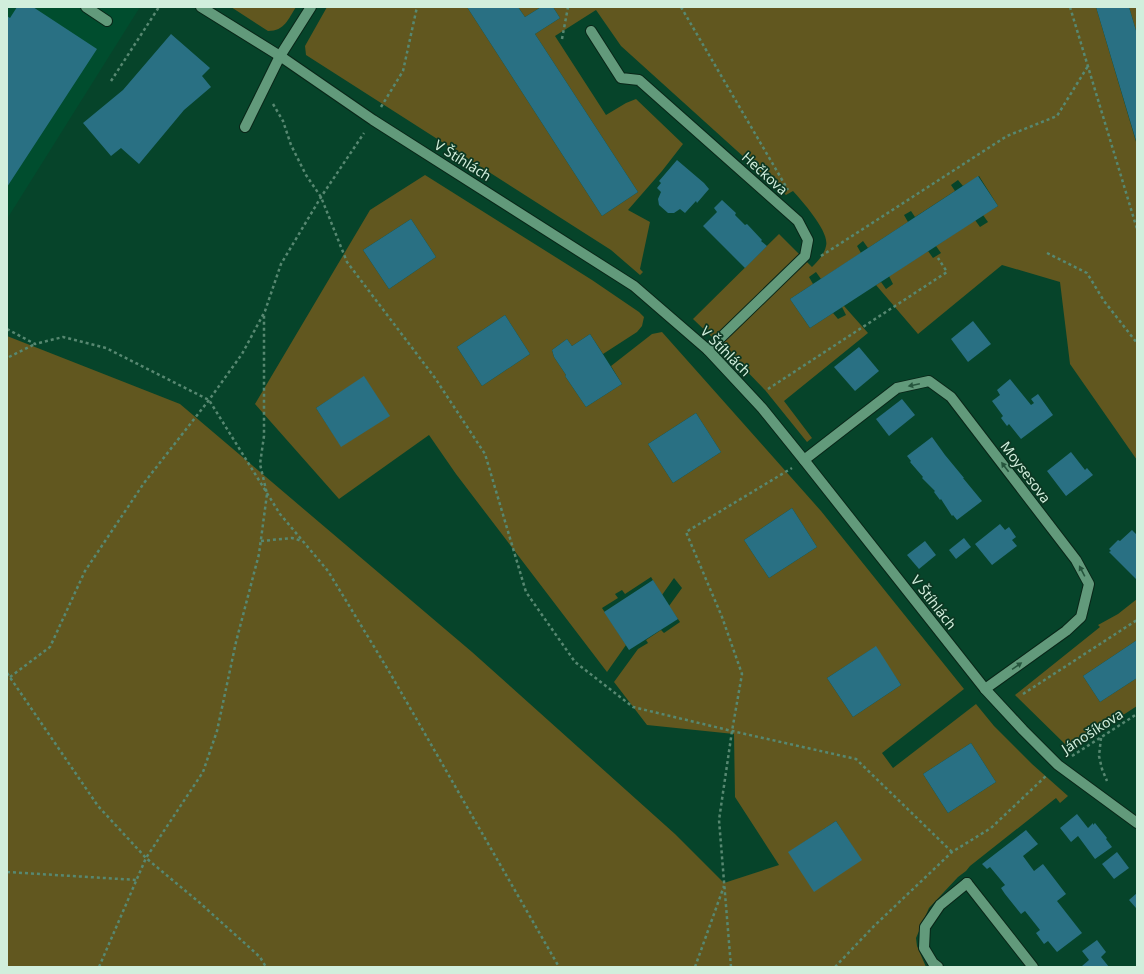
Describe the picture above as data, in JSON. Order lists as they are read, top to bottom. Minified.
{"streets":{"street":["V Štíhlách","Hečkova","Moysesova"],"path":["Jánošíkova"]},"crossings":[["V Štíhlách","Hečkova"],["V Štíhlách","Moysesova"],["V Štíhlách","Jánošíkova"]]}
